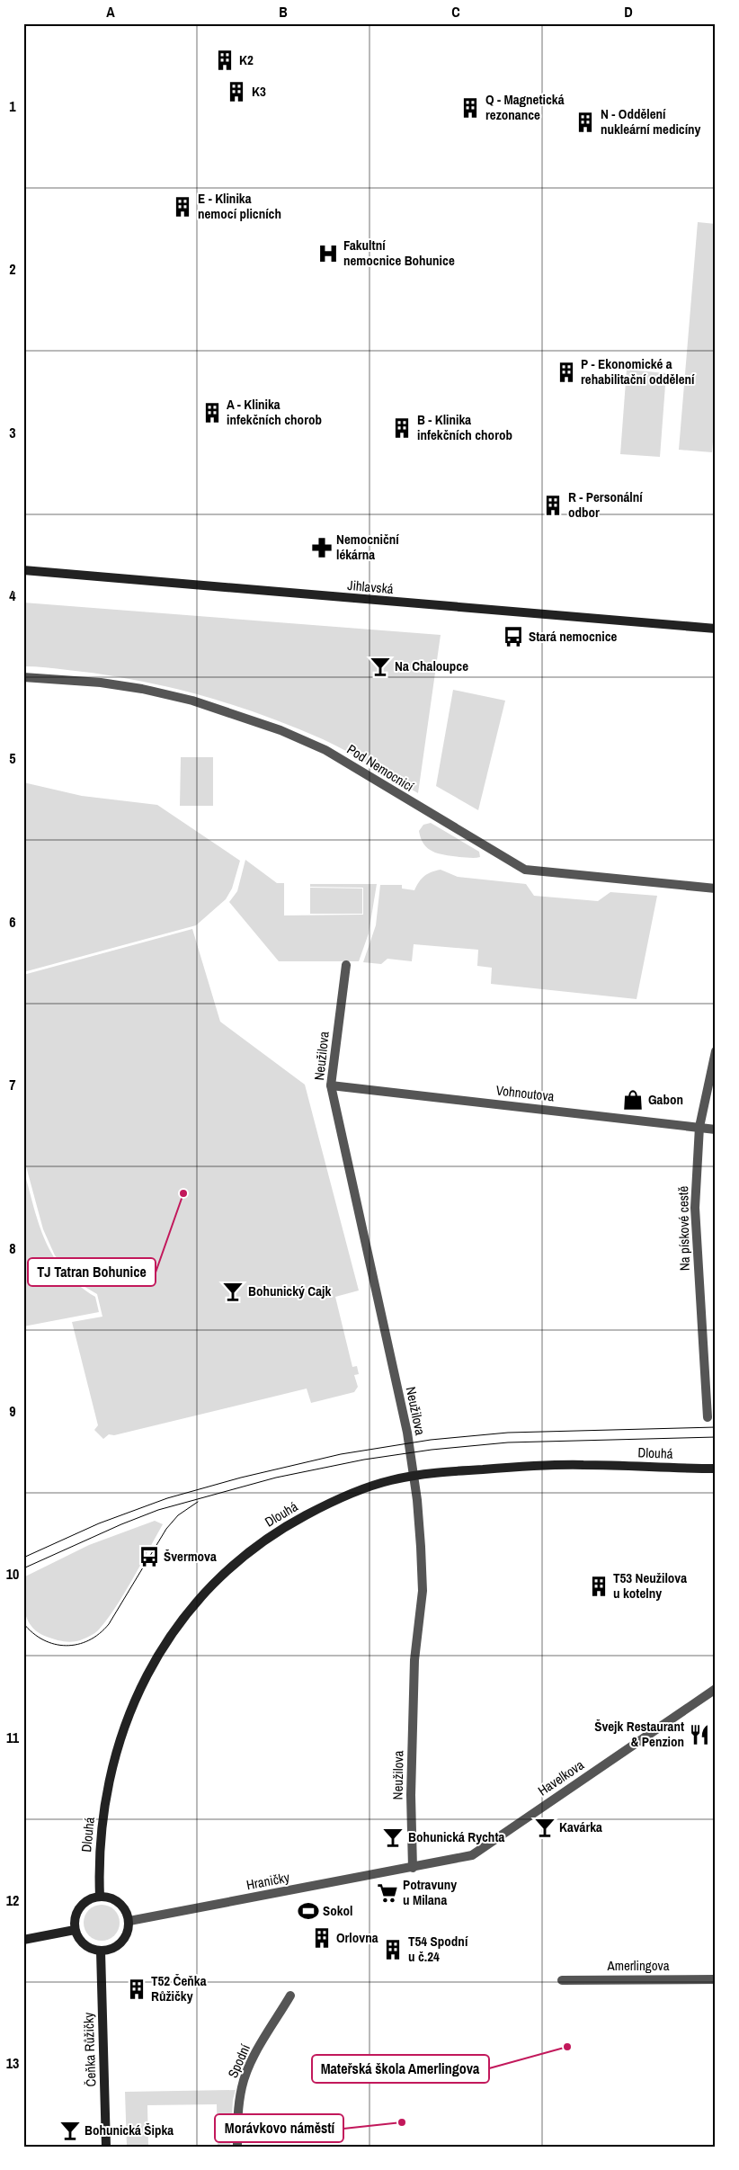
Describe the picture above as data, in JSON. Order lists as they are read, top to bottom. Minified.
{"streets":{"street":["Jihlavská","Pod Nemocnicí","Neužilova","Vohnoutova","Na pískové cestě","Dlouhá","Havelkova","Hraničky","Amerlingova","Čeňka Růžičky","Spodní"]},"crossings":[["Neužilova","Vohnoutova"],["Neužilova","Havelkova"],["Neužilova","Hraničky"],["Vohnoutova","Na pískové cestě"],["Dlouhá","Hraničky"],["Dlouhá","Čeňka Růžičky"],["Havelkova","Hraničky"],["Hraničky","Čeňka Růžičky"]],"places":{"building":["K2","K3","Q - Magnetická rezonance","N - Oddělení nukleární medicíny","E - Klinika nemocí plicních","P - Ekonomické a rehabilitační oddělení","A - Klinika infekčních chorob","B - Klinika infekčních chorob","R - Personální odbor","T53 Neužilova u kotelny","Orlovna","T54 Spodní u č.24","T52 Čeňka Růžičky"],"hospital":["Fakultní nemocnice Bohunice"],"pharmacy":["Nemocniční lékárna"],"bus stop":["Stará nemocnice","Švermova"],"bar":["Na Chaloupce","Bohunický Cajk","Kavárka","Bohunická Rychta","Bohunická Šipka"],"shop":["Gabon"],"other":["TJ Tatran Bohunice","Mateřská škola Amerlingova","Morávkovo náměstí"],"restaurant":["Švejk Restaurant & Penzion"],"supermarket":["Potravuny u Milana"],"sports":["Sokol"]},"grid":{"columns":["A","B","C","D"],"rows":["1","2","3","4","5","6","7","8","9","10","11","12","13"]}}
